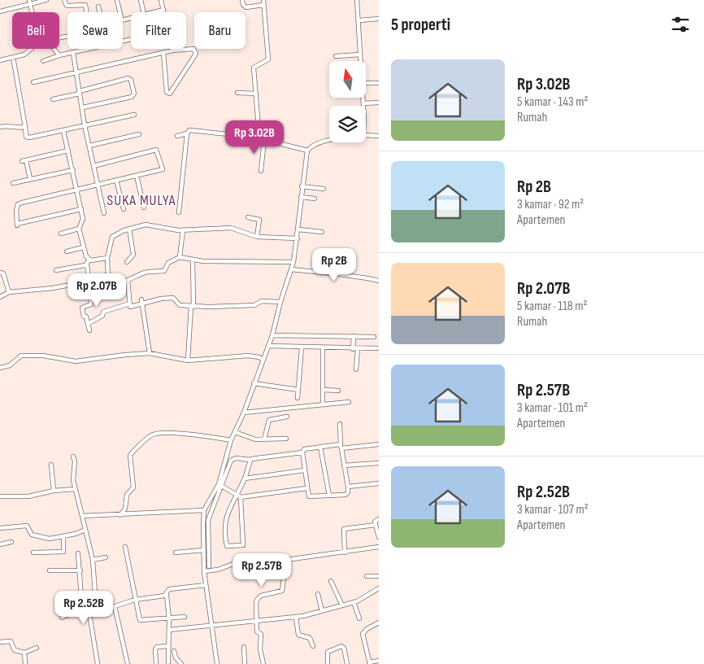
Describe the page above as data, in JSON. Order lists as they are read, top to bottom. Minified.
{"districts":["SUKA MULYA"],"north":"top","page":{"heading":"5 properti","chip":["Beli","Sewa","Filter","Baru"],"list":[{"name":"Rp 3.02B","note":"5 kamar · 143 m² · Rumah"},{"name":"Rp 2B","note":"3 kamar · 92 m² · Apartemen"},{"name":"Rp 2.07B","note":"5 kamar · 118 m² · Rumah"},{"name":"Rp 2.57B","note":"3 kamar · 101 m² · Apartemen"},{"name":"Rp 2.52B","note":"3 kamar · 107 m² · Apartemen"}],"price":["Rp 3.02B","Rp 2B","Rp 2.07B","Rp 2.57B","Rp 2.52B"]}}
